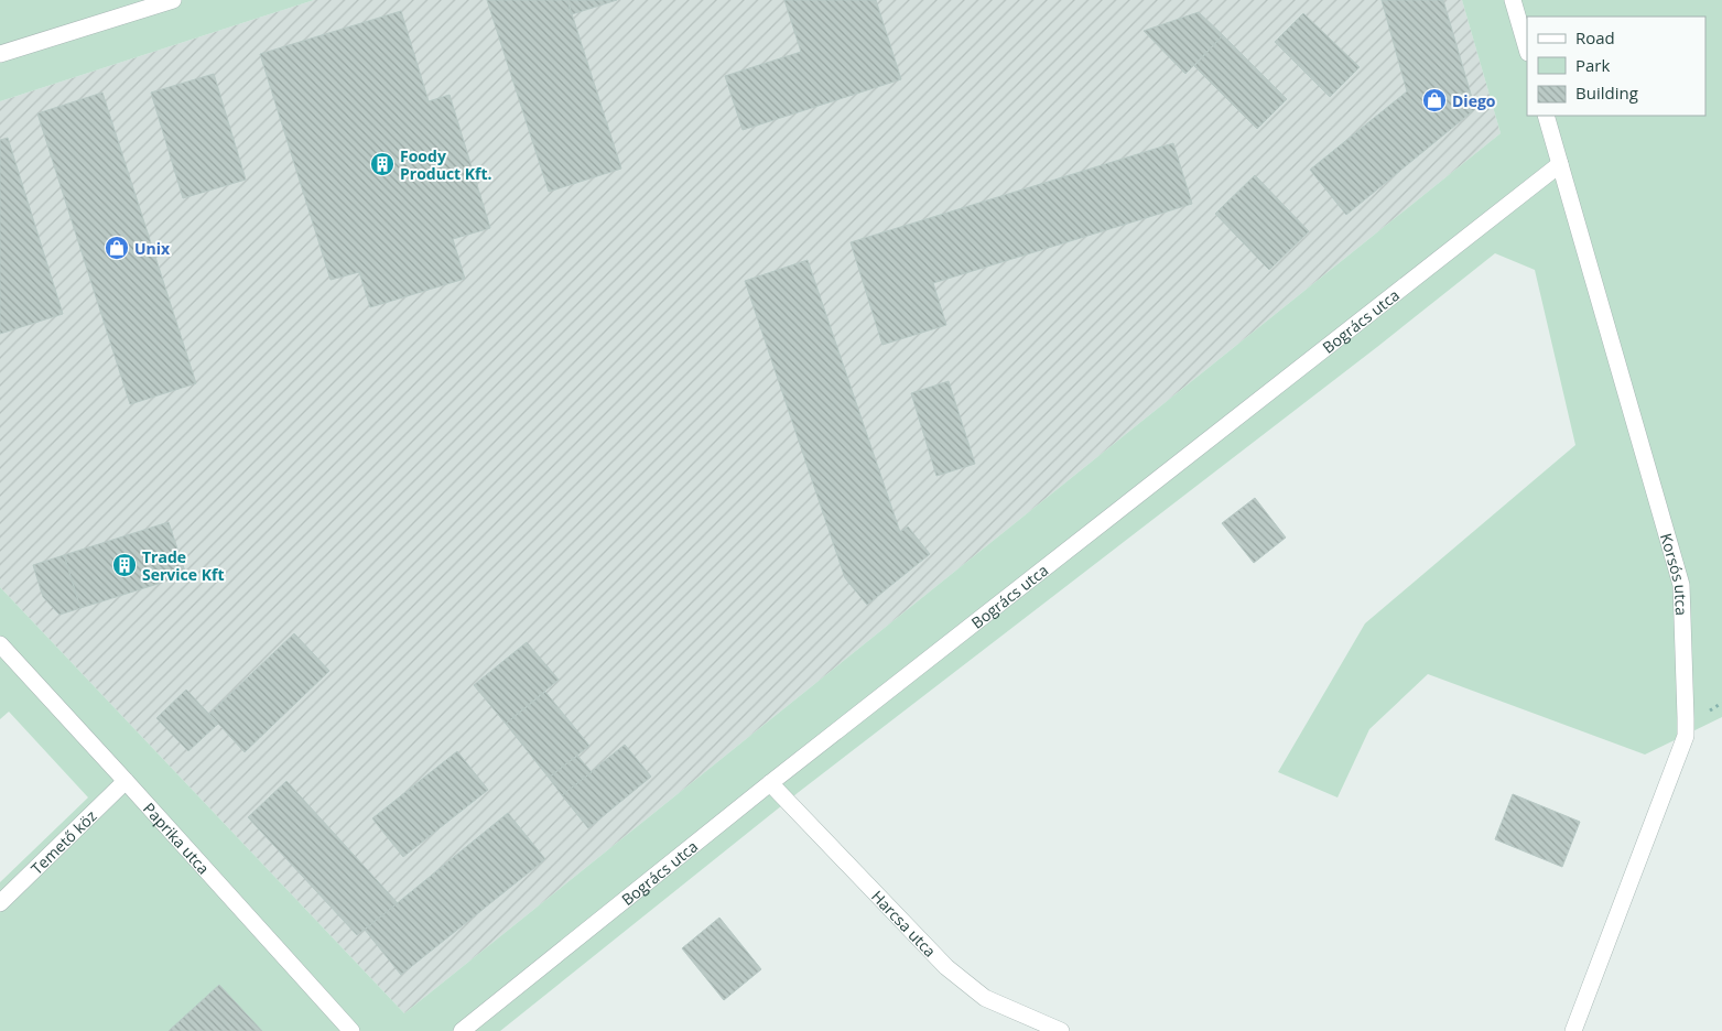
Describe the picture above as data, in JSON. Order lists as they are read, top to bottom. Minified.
{"streets":{"street":["Bogrács utca","Korsós utca","Paprika utca","Temető köz","Harcsa utca"]},"crossings":[["Bogrács utca","Korsós utca"],["Bogrács utca","Harcsa utca"],["Paprika utca","Temető köz"]],"places":{"shop":["Diego","Unix"],"building":["Foody Product Kft.","Trade Service Kft"]},"legend":["Road","Park","Building"]}
